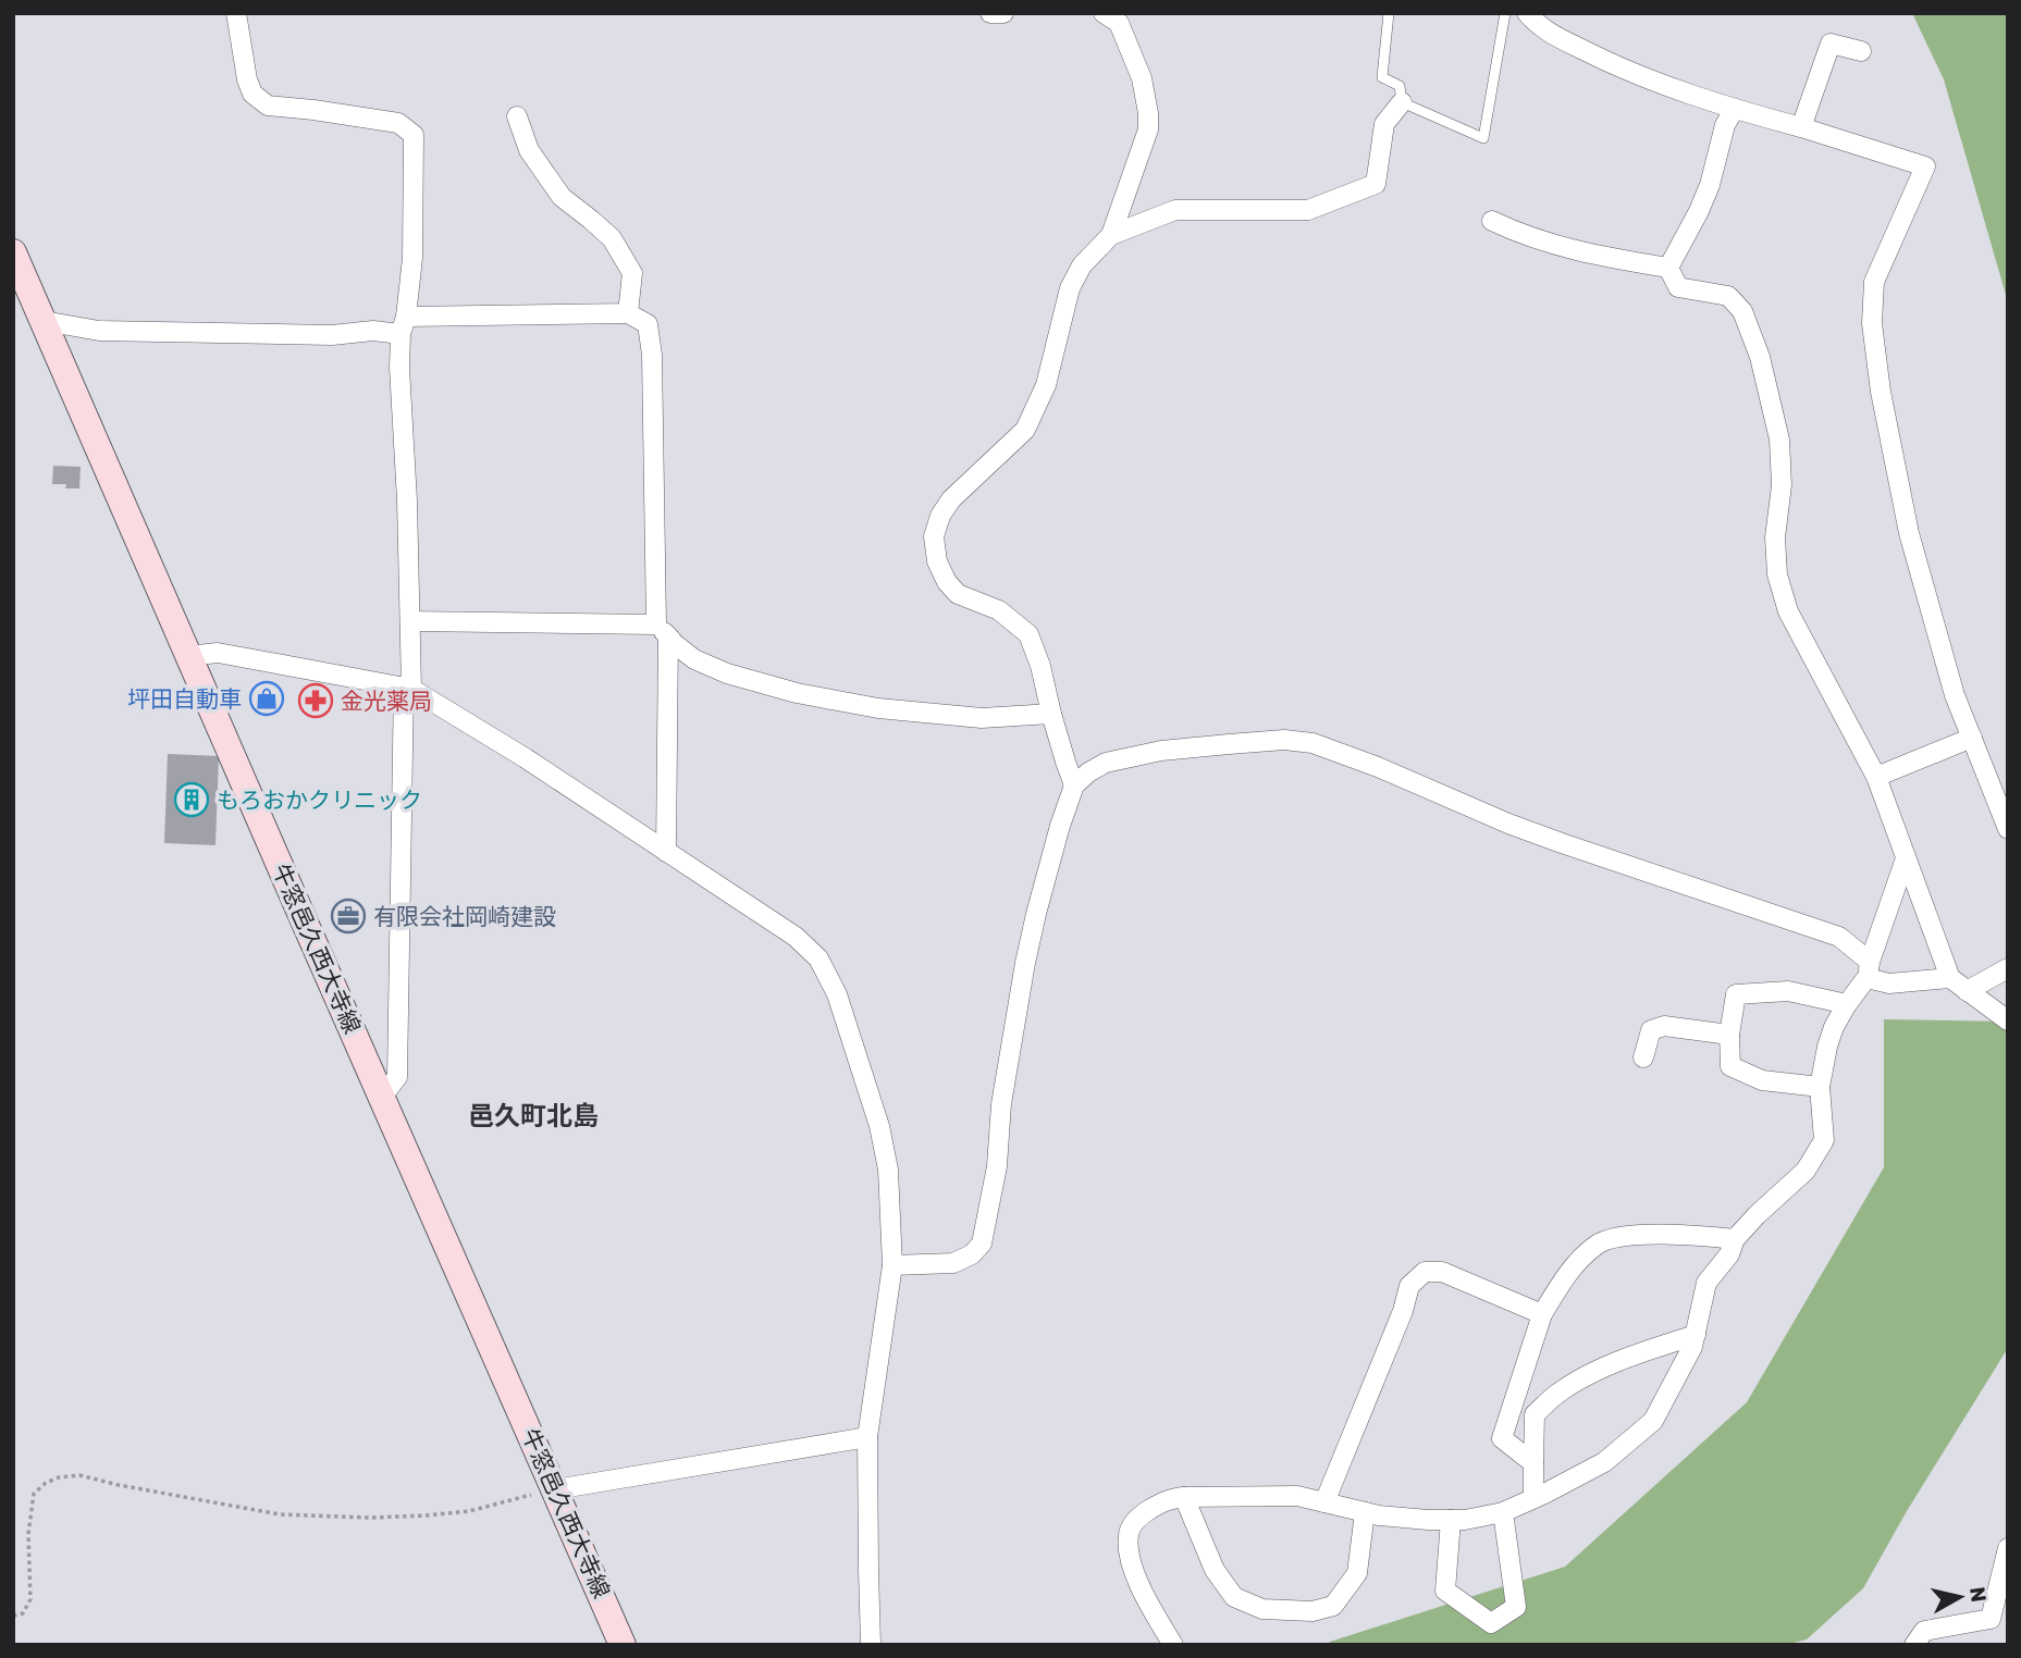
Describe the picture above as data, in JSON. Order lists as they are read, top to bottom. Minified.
{"streets":{"main road":["牛窓邑久西大寺線"]},"districts":["邑久町北島"],"places":{"shop":["坪田自動車"],"pharmacy":["金光薬局"],"building":["もろおかクリニック"],"office":["有限会社岡崎建設"]},"north":"right"}
